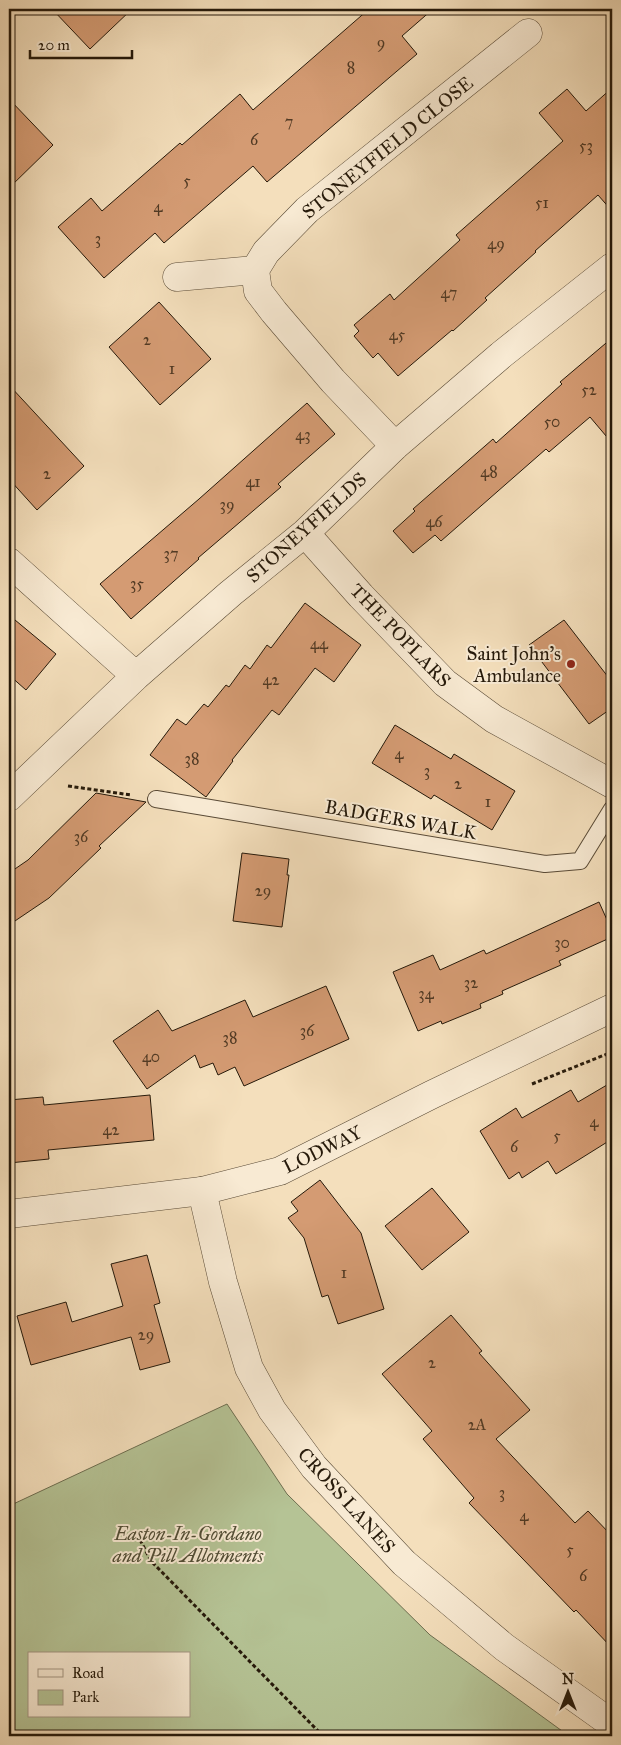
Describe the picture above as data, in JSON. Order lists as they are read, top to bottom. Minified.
{"streets":{"street":["STONEYFIELD CLOSE","STONEYFIELDS","THE POPLARS","LODWAY","CROSS LANES"],"lane":["BADGERS WALK"]},"crossings":[["STONEYFIELDS","THE POPLARS"],["LODWAY","CROSS LANES"]],"parks":["Easton-In-Gordano and Pill Allotments"],"places":["Saint John's Ambulance"],"house_numbers":["9","8","7","6","53","5","51","4","3","49","47","45","2","1","52","50","43","48","2","41","39","46","37","35","44","42","4","38","3","2","1","36","29","30","32","34","36","38","40","4","42","5","6","1","29","2","2A","3","4","5","6"],"legend":["Road","Park"],"scale_bar":"20 m","north":"top"}
